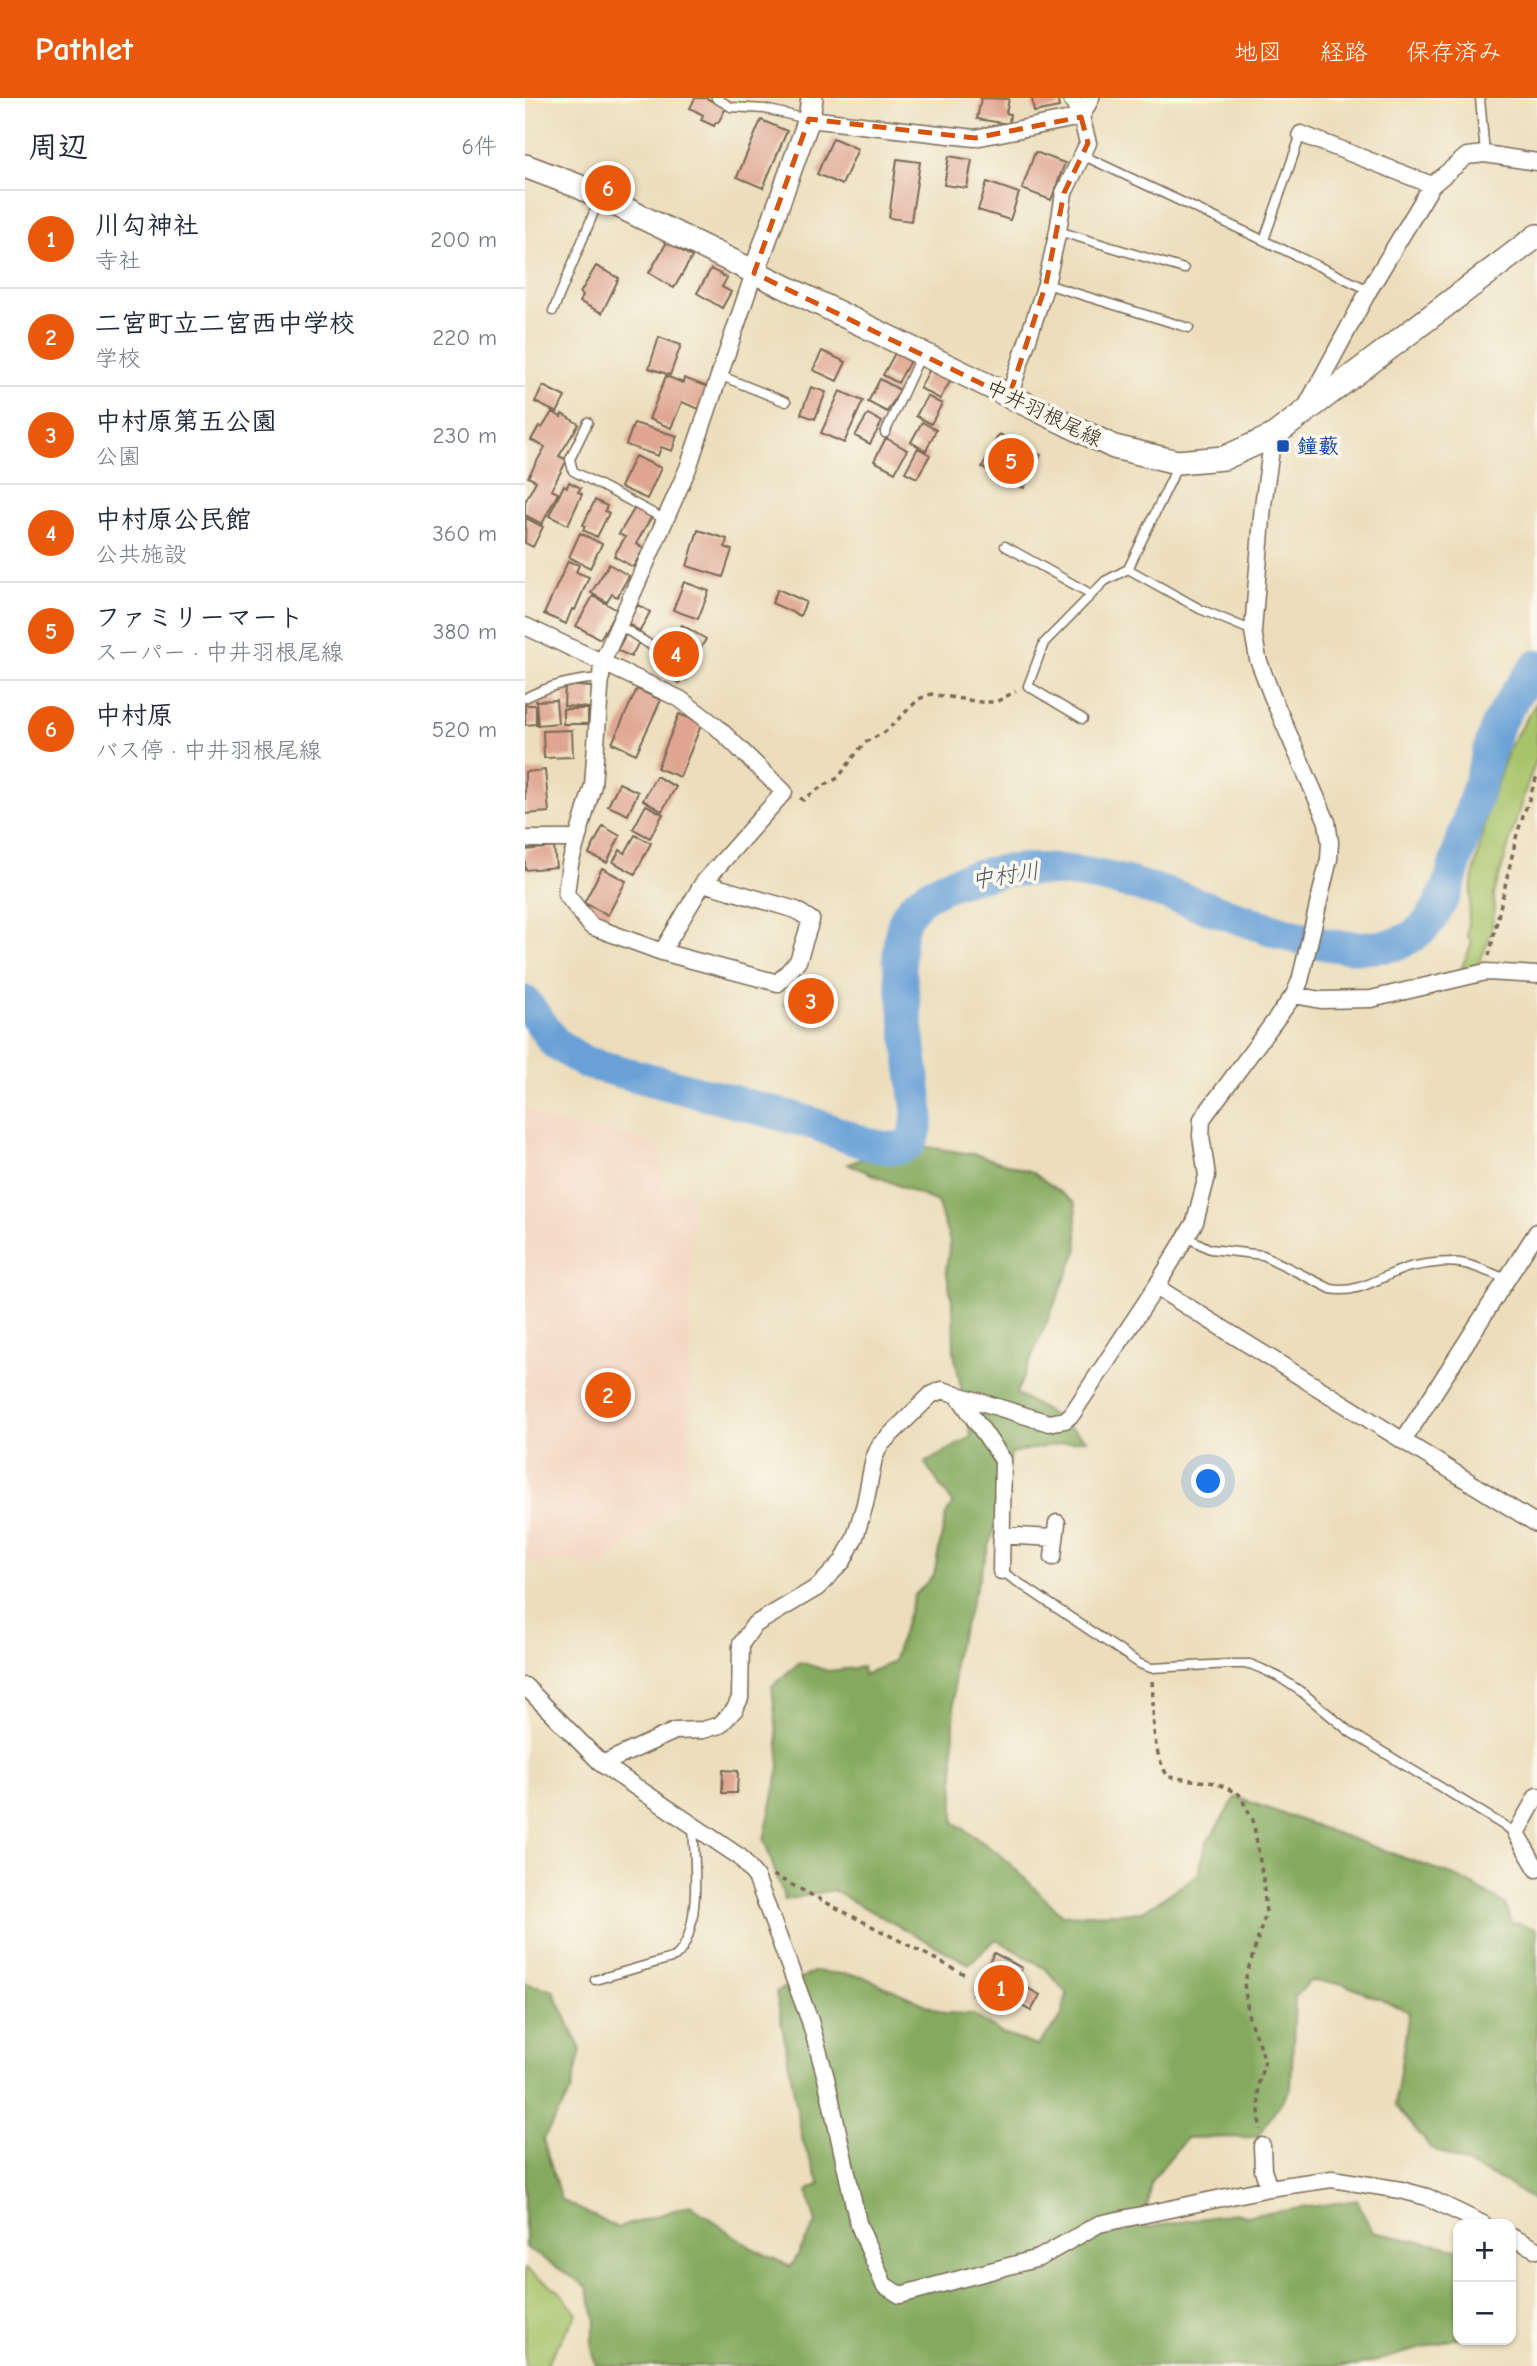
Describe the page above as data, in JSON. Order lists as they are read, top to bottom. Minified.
{"streets":{"main road":["中井羽根尾線"]},"water":["中村川"],"places":{"transit":["鐘藪"]},"page":{"header":"Pathlet","nav":["地図","経路","保存済み"],"heading":["周辺","6件"],"pins":["6","5","4","3","2","1"],"list":[{"mark":"1","name":"川勾神社","note":"寺社","value":"200 m"},{"mark":"2","name":"二宮町立二宮西中学校","note":"学校","value":"220 m"},{"mark":"3","name":"中村原第五公園","note":"公園","value":"230 m"},{"mark":"4","name":"中村原公民館","note":"公共施設","value":"360 m"},{"mark":"5","name":"ファミリーマート","note":"スーパー · 中井羽根尾線","value":"380 m"},{"mark":"6","name":"中村原","note":"バス停 · 中井羽根尾線","value":"520 m"}],"map_buttons":["+","−"]}}
